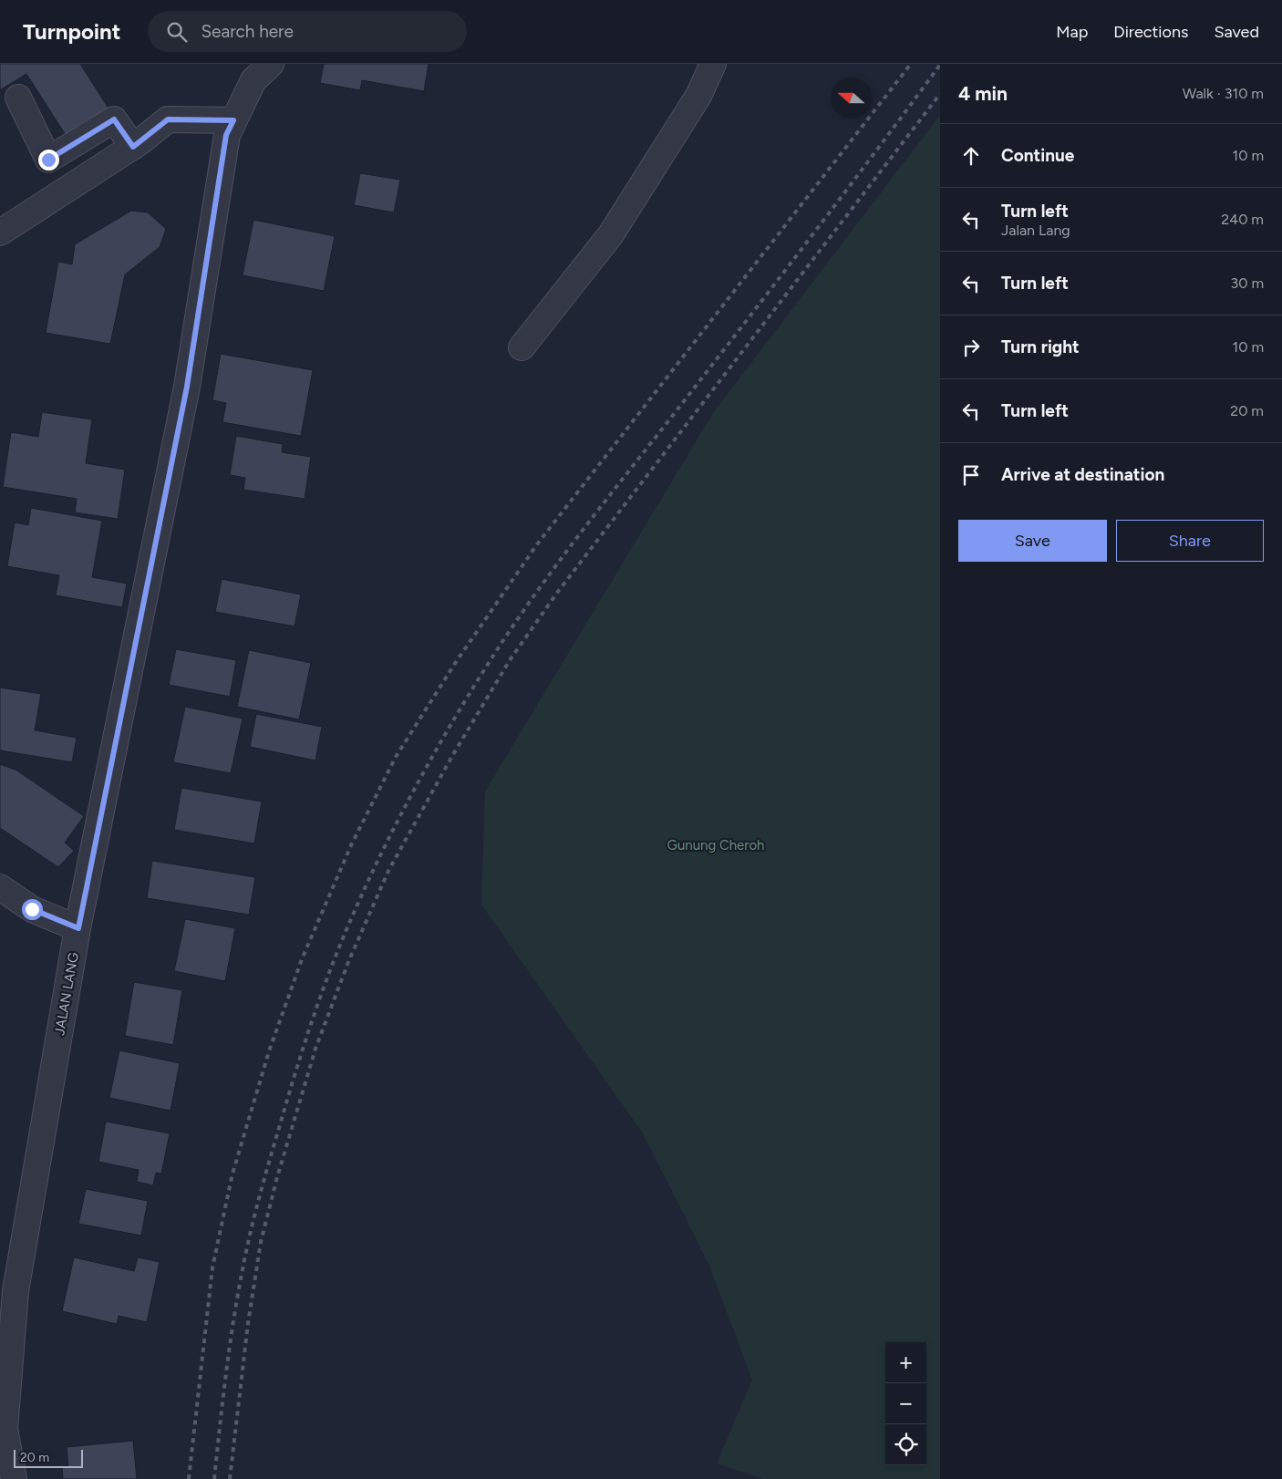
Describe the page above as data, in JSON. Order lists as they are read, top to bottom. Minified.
{"streets":{"street":["JALAN LANG"]},"parks":["Gunung Cheroh"],"scale_bar":"20 m","north":"left","page":{"header":"Turnpoint","search":"Search here","nav":["Map","Directions","Saved"],"heading":["4 min","Walk · 310 m"],"list":[["Continue","10 m"],["Turn left","Jalan Lang","240 m"],["Turn left","30 m"],["Turn right","10 m"],["Turn left","20 m"],"Arrive at destination"],"buttons":["Save","Share"],"map_buttons":["+","−"],"scale":"20 m"}}
